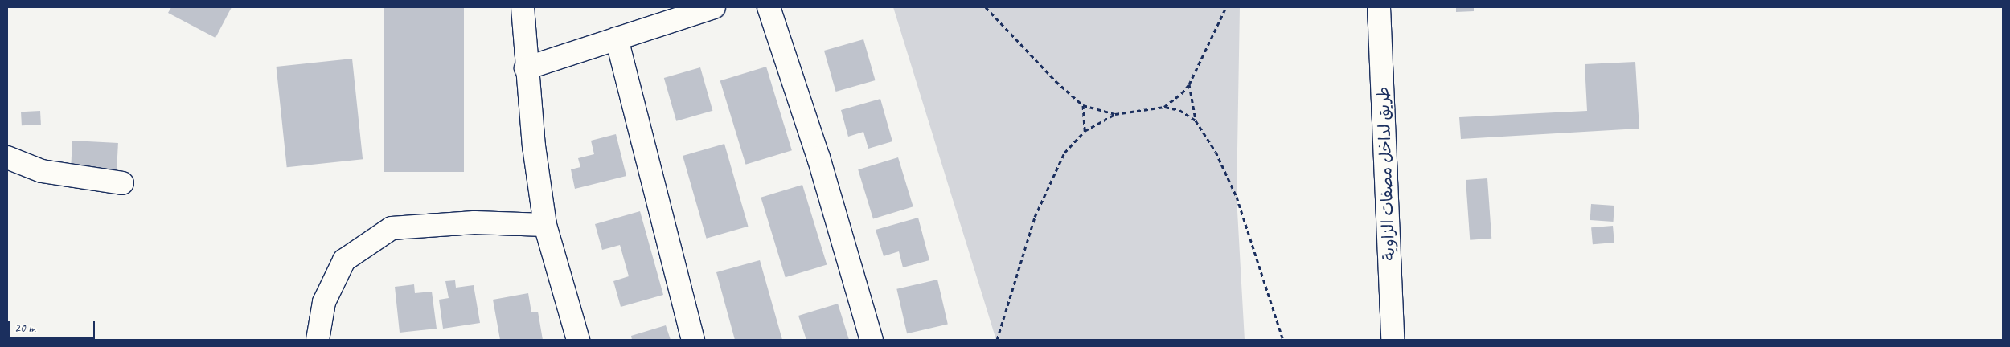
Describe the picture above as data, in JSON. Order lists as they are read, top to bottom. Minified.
{"streets":{"street":["طريق لداخل مصفات الزاوية"]},"scale_bar":"20 m"}
